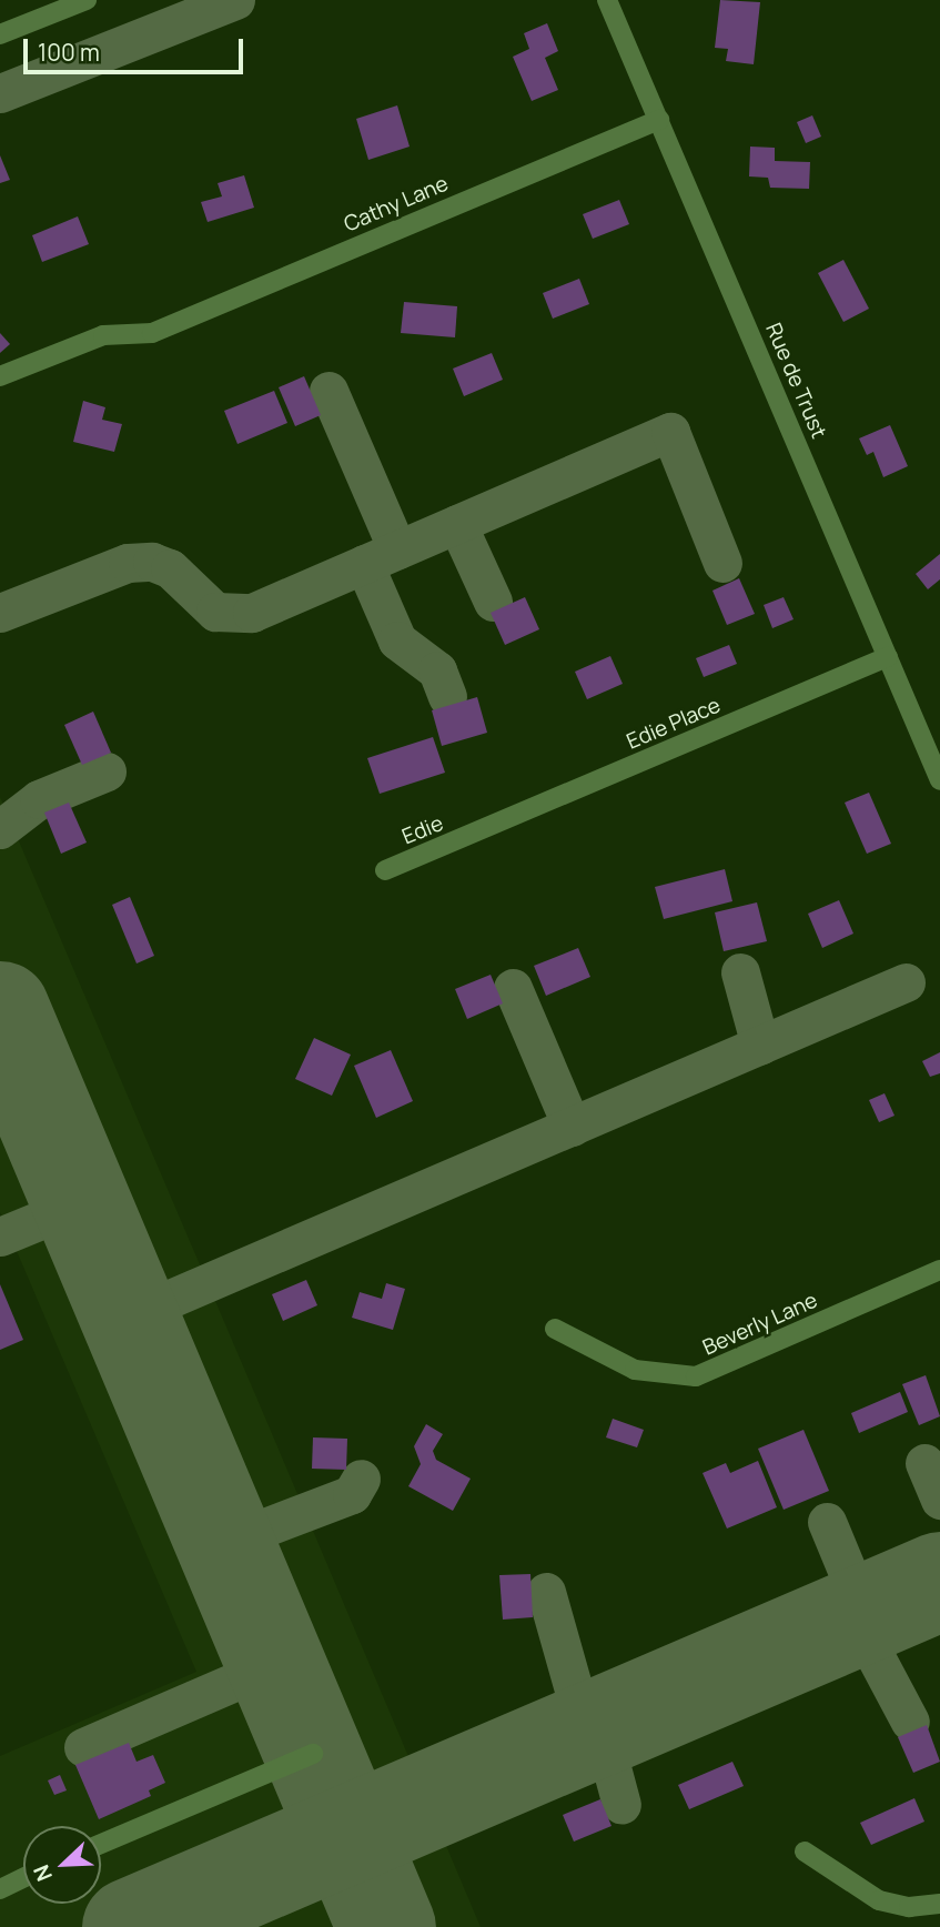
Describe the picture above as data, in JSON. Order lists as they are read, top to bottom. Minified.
{"streets":{"street":["Cathy Lane","Rue de Trust","Edie Place","Edie","Beverly Lane"]},"crossings":[["Cathy Lane","Rue de Trust"],["Rue de Trust","Edie Place"],["Edie Place","Edie"]],"scale_bar":"100 m","north":"bottom left"}
